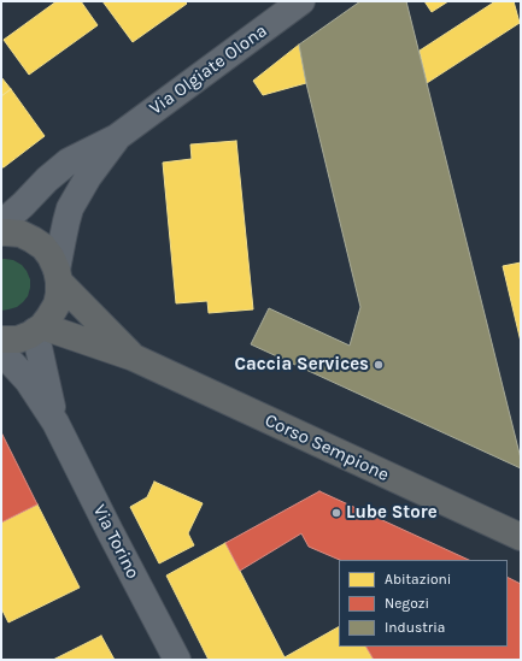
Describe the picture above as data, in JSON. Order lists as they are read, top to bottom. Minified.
{"streets":{"main road":["Corso Sempione"],"street":["Via Olgiate Olona","Via Torino"]},"crossings":[["Via Olgiate Olona","Corso Sempione"],["Corso Sempione","Via Torino"]],"places":["Caccia Services","Lube Store"],"legend":["Abitazioni","Negozi","Industria"]}
